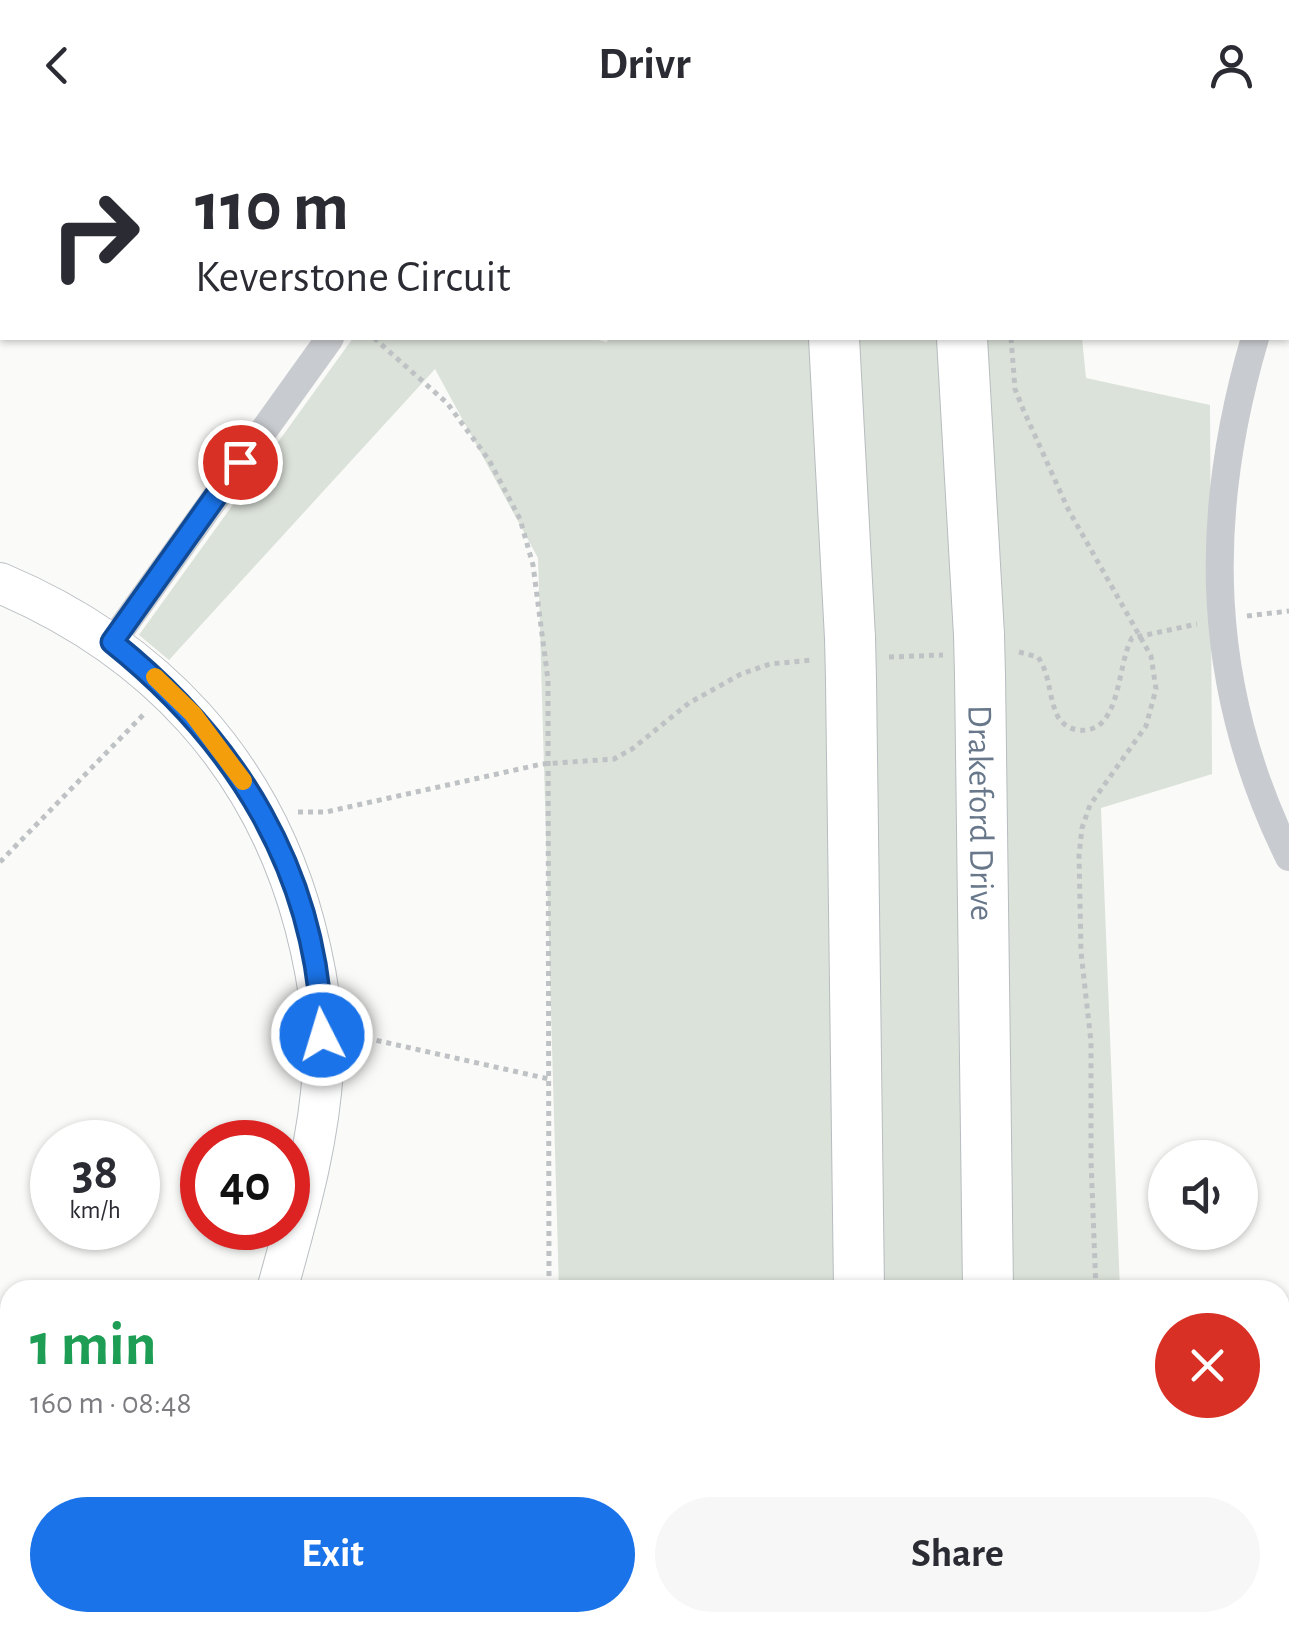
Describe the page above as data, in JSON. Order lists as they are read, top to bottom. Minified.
{"streets":{"highway":["Drakeford Drive"]},"page":{"header":"Drivr","turn":["110 m","Keverstone Circuit"],"speed":"38 km/h","limit":"40","heading":["1 min","160 m · 08:48"],"buttons":["Exit","Share"]}}
